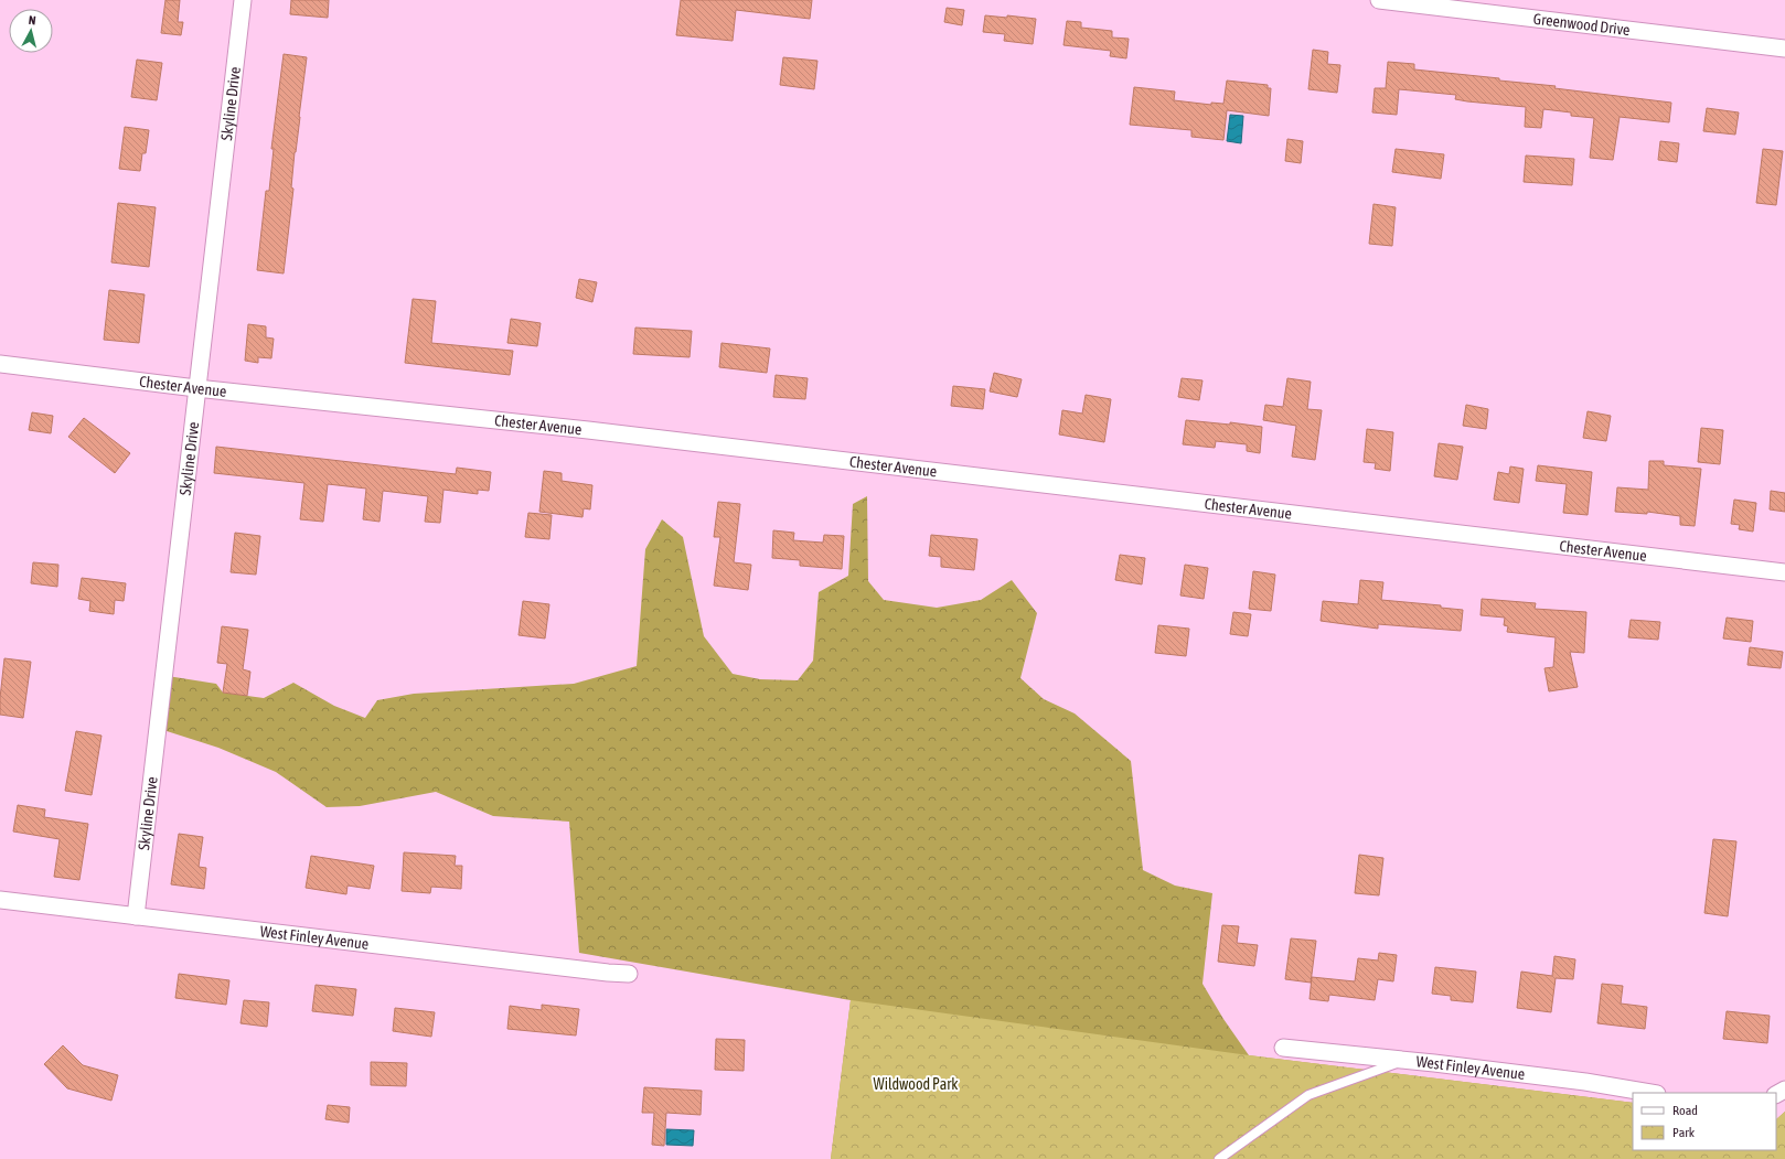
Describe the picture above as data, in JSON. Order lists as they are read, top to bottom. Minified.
{"streets":{"street":["Greenwood Drive","Skyline Drive","Chester Avenue","West Finley Avenue"]},"crossings":[["Skyline Drive","Chester Avenue"],["Skyline Drive","West Finley Avenue"]],"parks":["Wildwood Park"],"legend":["Road","Park"],"north":"top"}
